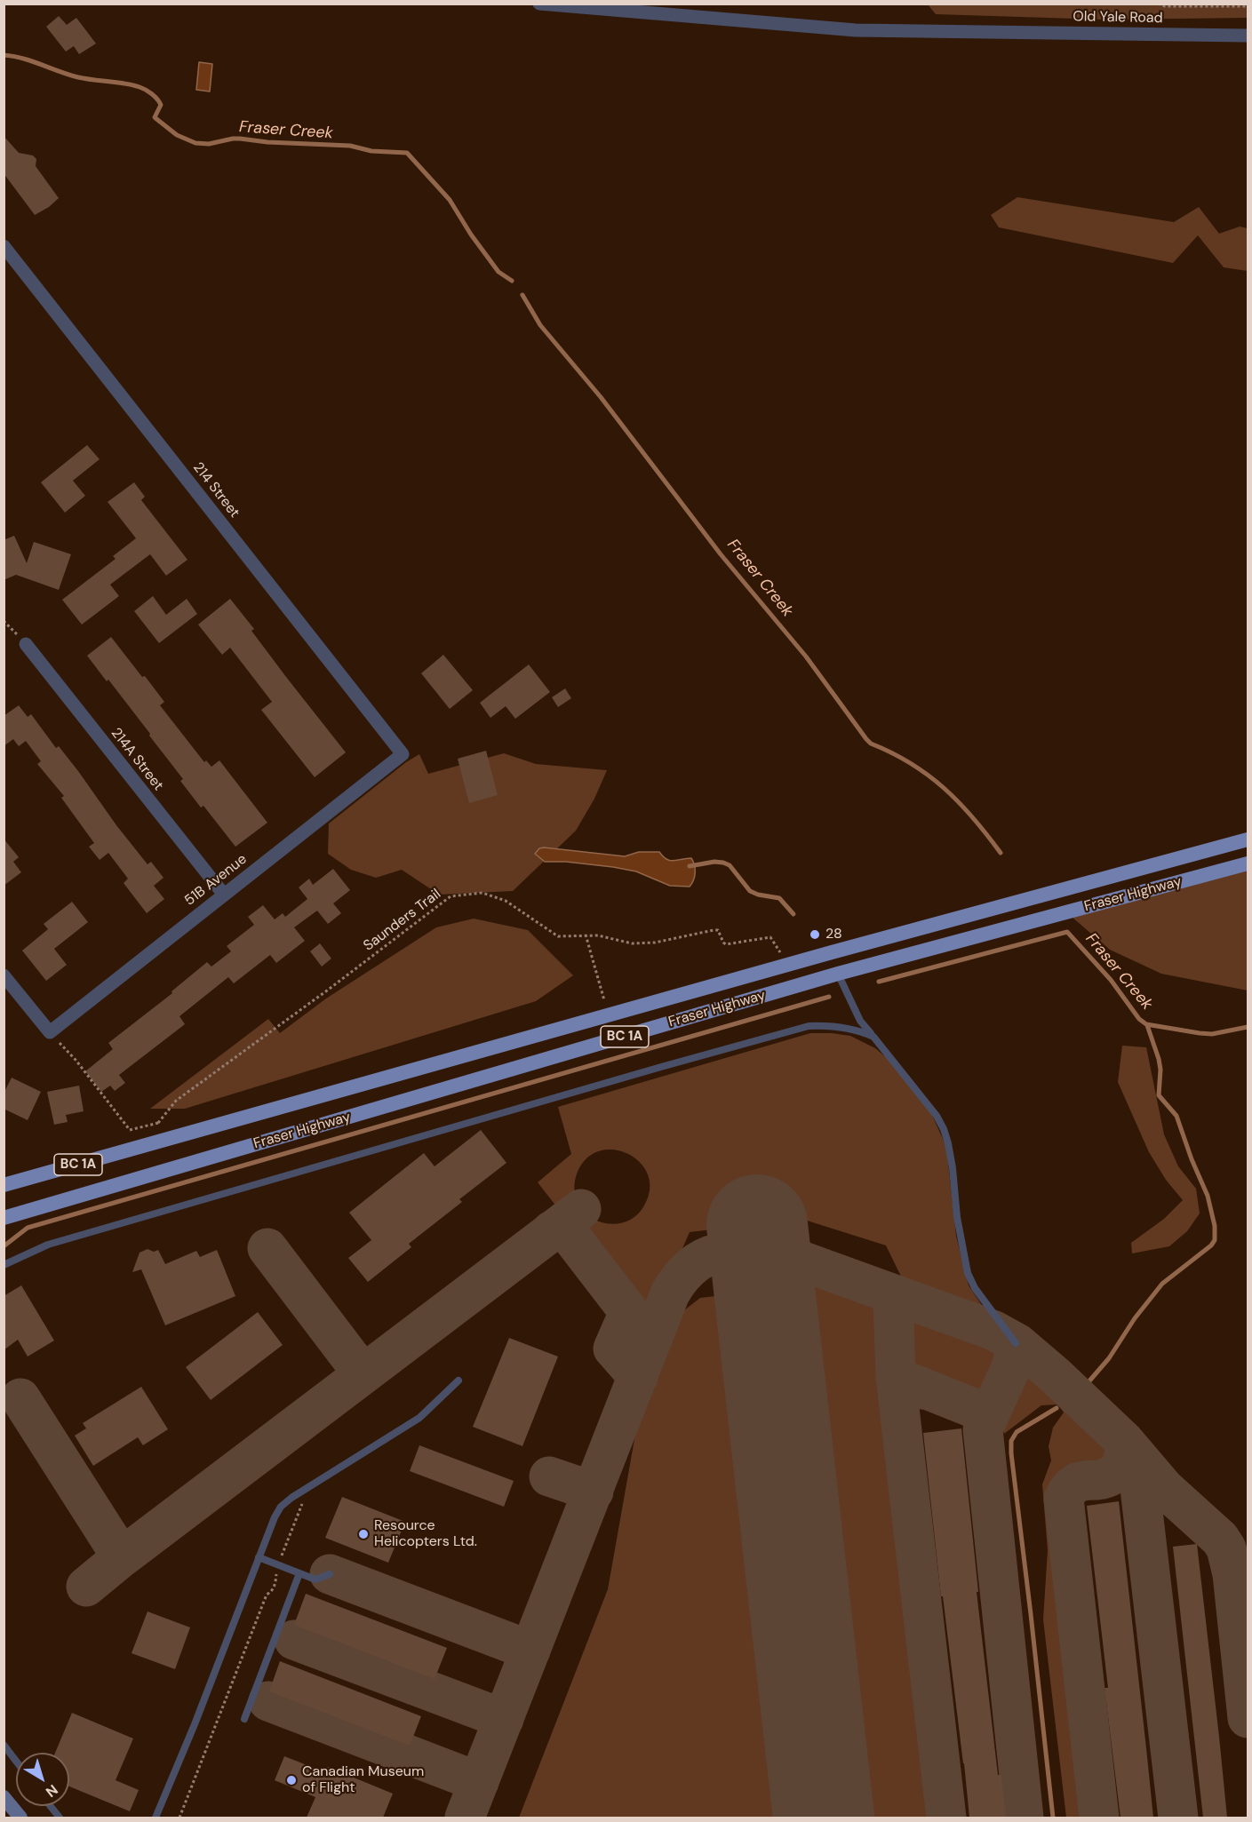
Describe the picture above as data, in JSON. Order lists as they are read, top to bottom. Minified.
{"streets":{"main road":["Fraser Highway","BC 1A"],"street":["Old Yale Road","214 Street","214A Street","51B Avenue"],"path":["Saunders Trail"]},"crossings":[["214 Street","51B Avenue"],["214A Street","51B Avenue"]],"water":["Fraser Creek"],"places":["28","Resource Helicopters Ltd.","Canadian Museum of Flight"],"north":"bottom right"}
